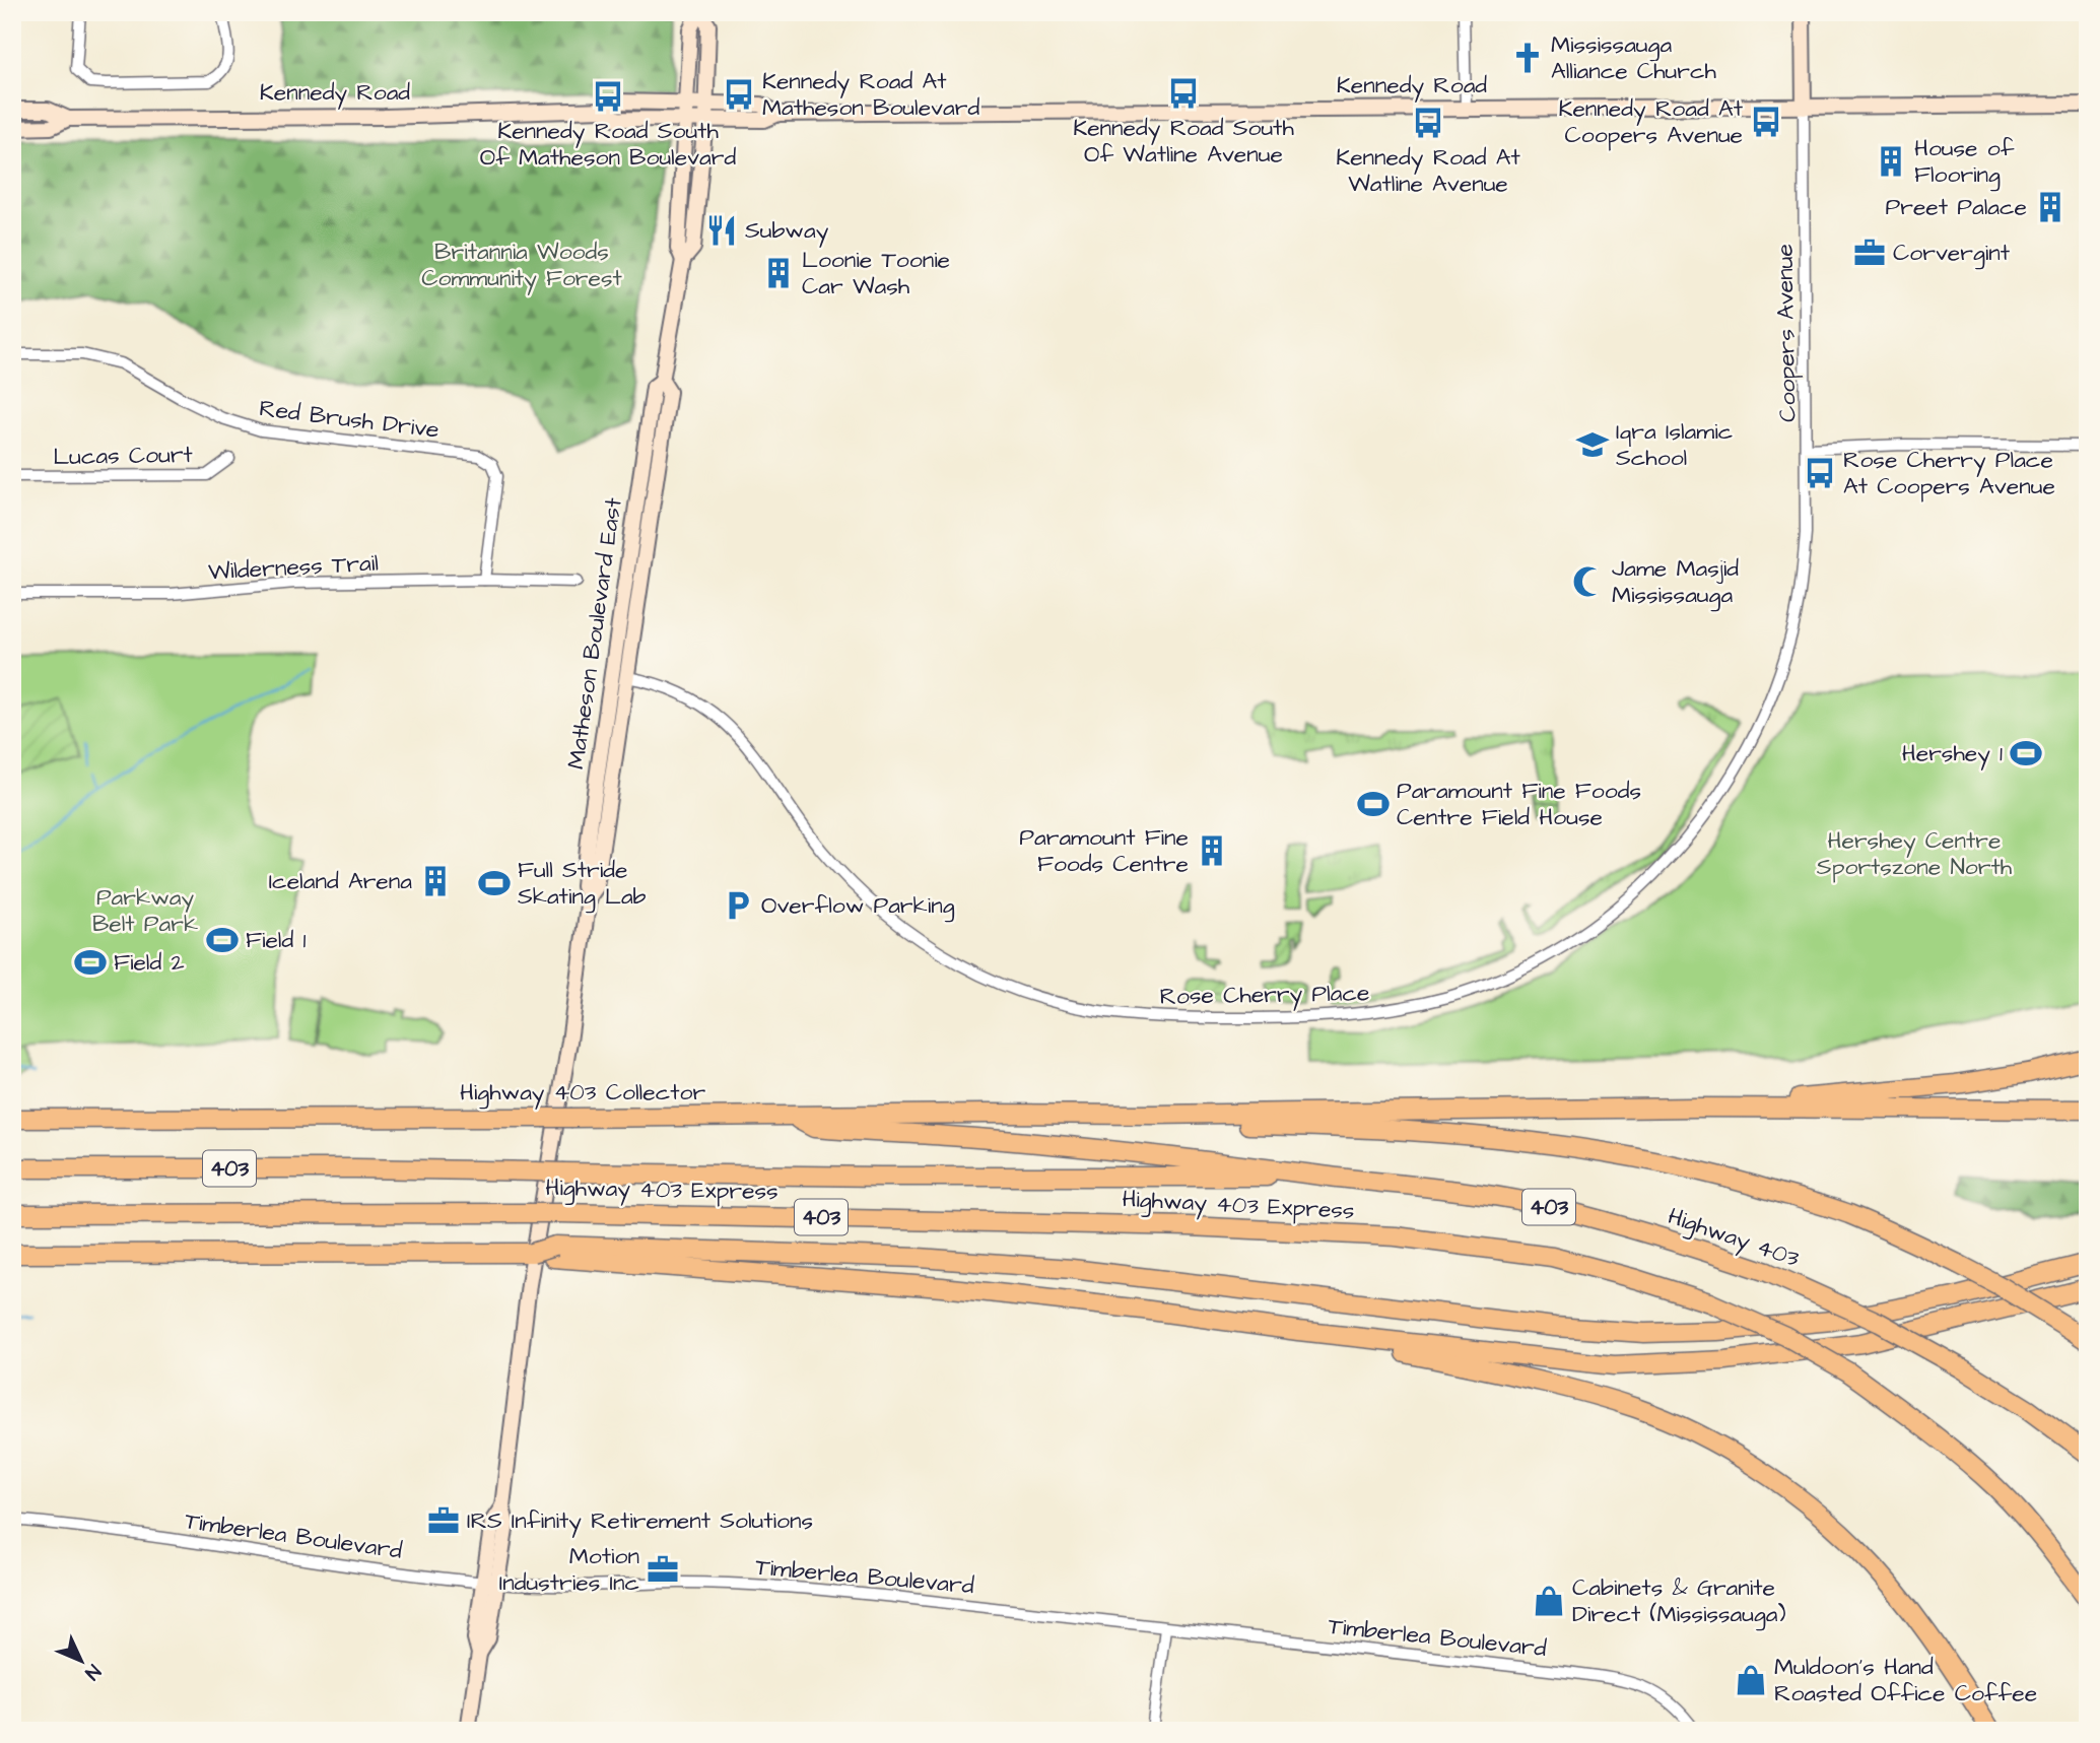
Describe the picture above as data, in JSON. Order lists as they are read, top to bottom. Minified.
{"streets":{"highway":["Highway 403 Collector","403","Highway 403 Express","Highway 403"],"street":["Kennedy Road","Coopers Avenue","Red Brush Drive","Lucas Court","Wilderness Trail","Matheson Boulevard East","Rose Cherry Place","Timberlea Boulevard"]},"crossings":[["Kennedy Road","Coopers Avenue"],["Kennedy Road","Matheson Boulevard East"],["Coopers Avenue","Rose Cherry Place"],["Red Brush Drive","Wilderness Trail"],["Matheson Boulevard East","Rose Cherry Place"],["Matheson Boulevard East","Timberlea Boulevard"],["Highway 403 Express","Highway 403"]],"parks":["Britannia Woods Community Forest","Hershey Centre Sportszone North","Parkway Belt Park"],"places":{"church":["Mississauga Alliance Church"],"bus stop":["Kennedy Road South Of Watline Avenue","Kennedy Road At Matheson Boulevard","Kennedy Road South Of Matheson Boulevard","Kennedy Road At Coopers Avenue","Kennedy Road At Watline Avenue","Rose Cherry Place At Coopers Avenue"],"building":["House of Flooring","Preet Palace","Loonie Toonie Car Wash","Paramount Fine Foods Centre","Iceland Arena"],"restaurant":["Subway"],"office":["Corvergint","IRS Infinity Retirement Solutions","Motion Industries Inc"],"school or university":["Iqra Islamic School"],"mosque":["Jame Masjid Mississauga"],"sports":["Hershey 1","Paramount Fine Foods Centre Field House","Full Stride Skating Lab","Field 1","Field 2"],"parking":["Overflow Parking"],"shop":["Cabinets & Granite Direct (Mississauga)","Muldoon's Hand Roasted Office Coffee"]},"north":"bottom right"}
